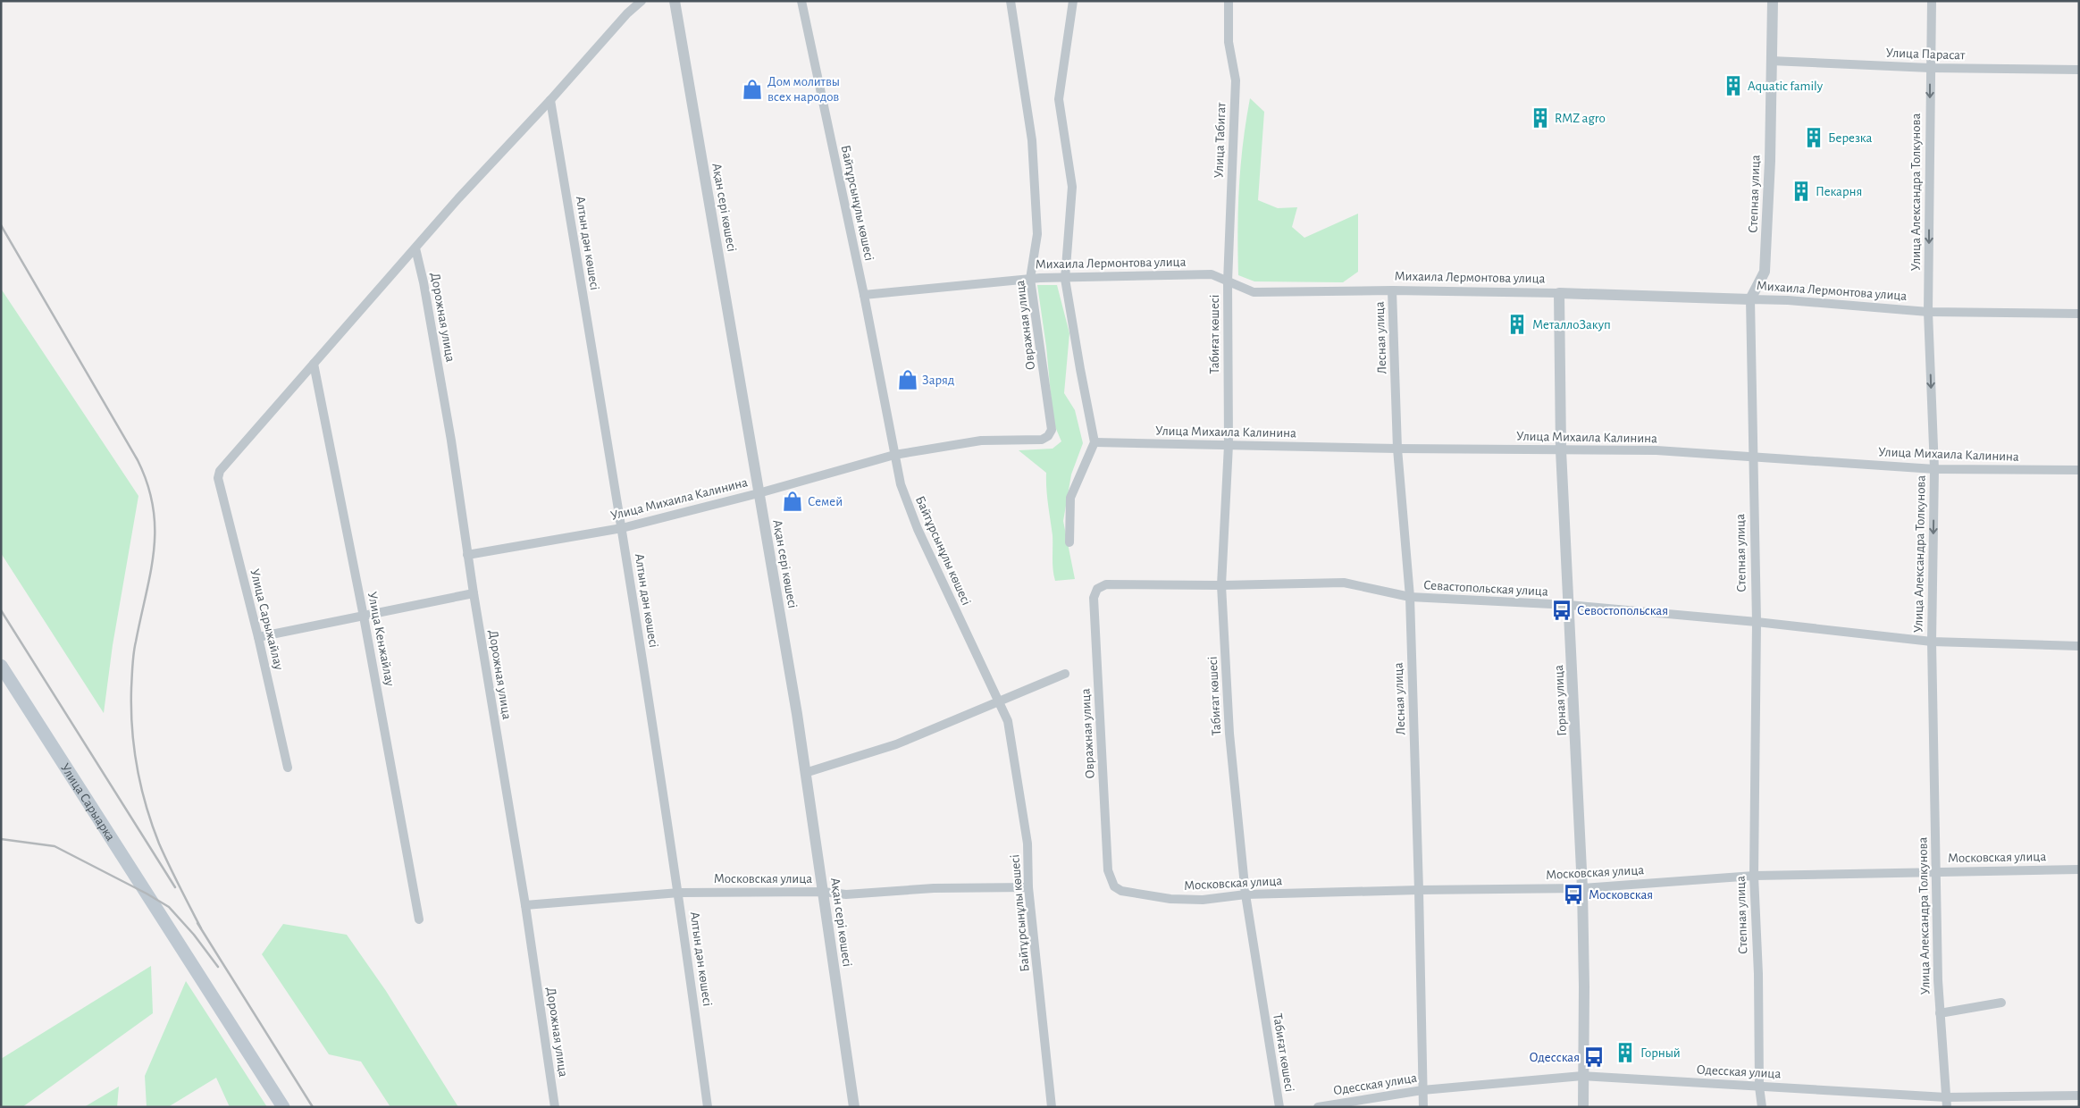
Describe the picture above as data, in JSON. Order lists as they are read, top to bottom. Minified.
{"streets":{"main road":["Улица Сарыарка"],"street":["Улица Парасат","Улица Табигат","Улица Александра Толкунова","Степная улица","Байтұрсынұлы көшесі","Ақан сері көшесі","Алтын дән көшесі","Михаила Лермонтова улица","Дорожная улица","Овражная улица","Табиғат көшесі","Лесная улица","Улица Михаила Калинина","Севастопольская улица","Улица Сарыжайлау","Улица Кенжайлау","Горная улица","Московская улица","Одесская улица"]},"crossings":[["Улица Парасат","Улица Александра Толкунова"],["Улица Парасат","Степная улица"],["Улица Табигат","Михаила Лермонтова улица"],["Улица Табигат","Табиғат көшесі"],["Улица Александра Толкунова","Михаила Лермонтова улица"],["Улица Александра Толкунова","Улица Михаила Калинина"],["Улица Александра Толкунова","Севастопольская улица"],["Улица Александра Толкунова","Московская улица"],["Улица Александра Толкунова","Одесская улица"],["Степная улица","Михаила Лермонтова улица"],["Степная улица","Улица Михаила Калинина"],["Степная улица","Севастопольская улица"],["Степная улица","Московская улица"],["Степная улица","Одесская улица"],["Байтұрсынұлы көшесі","Михаила Лермонтова улица"],["Байтұрсынұлы көшесі","Овражная улица"],["Байтұрсынұлы көшесі","Улица Михаила Калинина"],["Байтұрсынұлы көшесі","Московская улица"],["Ақан сері көшесі","Улица Михаила Калинина"],["Ақан сері көшесі","Московская улица"],["Алтын дән көшесі","Улица Михаила Калинина"],["Алтын дән көшесі","Московская улица"],["Михаила Лермонтова улица","Овражная улица"],["Михаила Лермонтова улица","Табиғат көшесі"],["Михаила Лермонтова улица","Лесная улица"],["Михаила Лермонтова улица","Горная улица"],["Дорожная улица","Улица Михаила Калинина"],["Дорожная улица","Московская улица"],["Овражная улица","Улица Михаила Калинина"],["Овражная улица","Севастопольская улица"],["Овражная улица","Московская улица"],["Табиғат көшесі","Улица Михаила Калинина"],["Табиғат көшесі","Севастопольская улица"],["Табиғат көшесі","Московская улица"],["Лесная улица","Улица Михаила Калинина"],["Лесная улица","Севастопольская улица"],["Лесная улица","Московская улица"],["Лесная улица","Одесская улица"],["Улица Михаила Калинина","Горная улица"],["Севастопольская улица","Горная улица"],["Улица Сарыжайлау","Улица Кенжайлау"],["Горная улица","Московская улица"],["Горная улица","Одесская улица"]],"one_way":["Улица Александра Толкунова"],"places":{"building":["Aquatic family","RMZ agro","Березка","Пекарня","МеталлоЗакуп","Горный"],"shop":["Дом молитвы всех народов","Заряд","Семей"],"bus stop":["Севостопольская","Московская","Одесская"]}}
